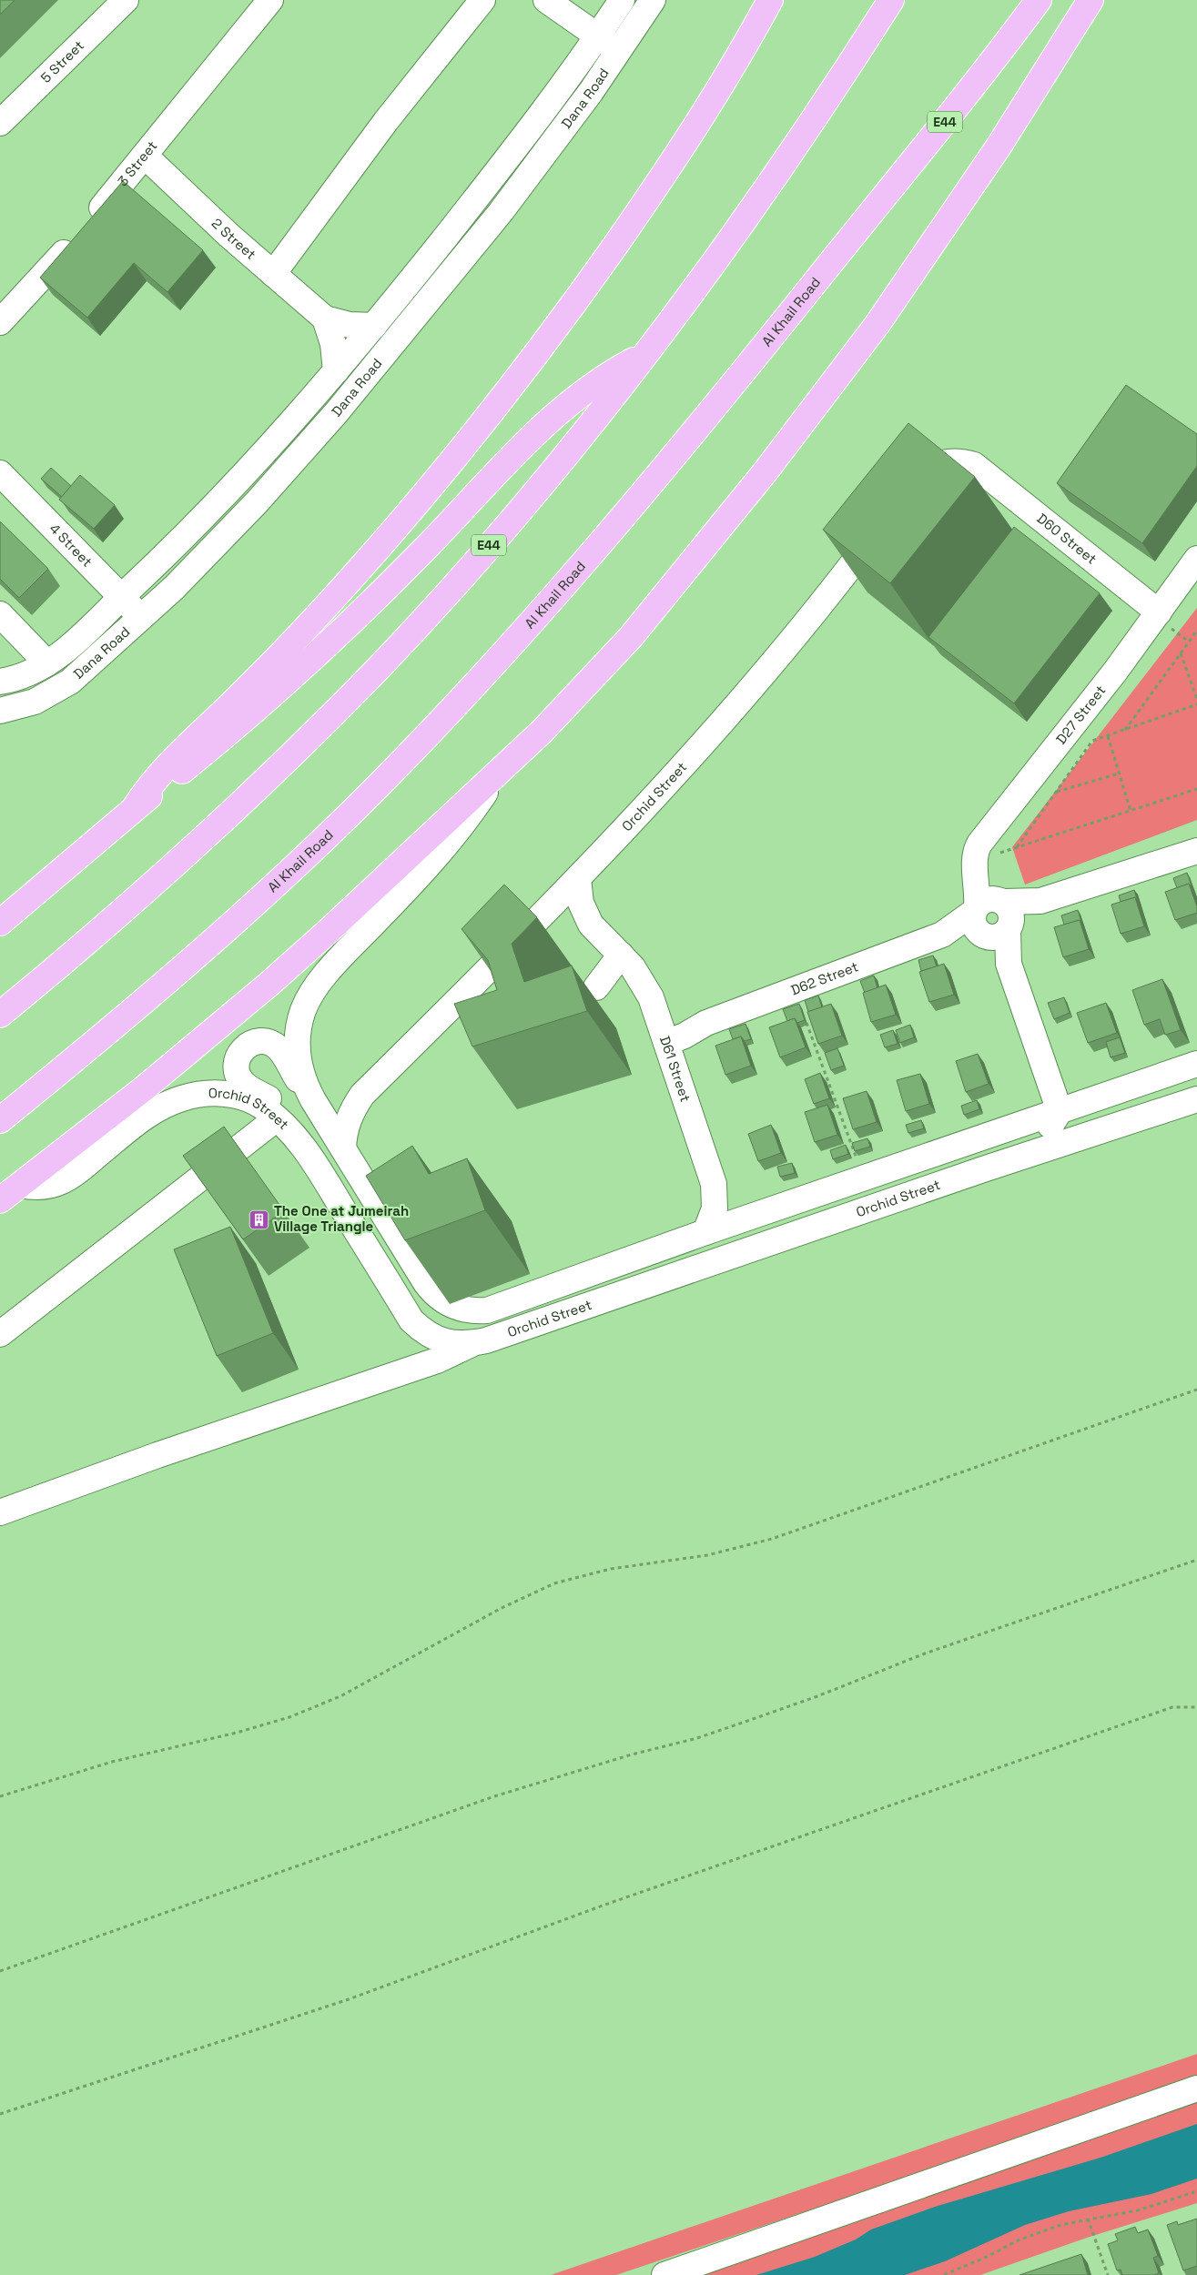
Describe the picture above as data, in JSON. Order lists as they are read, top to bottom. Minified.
{"streets":{"highway":["E44","Al Khail Road"],"street":["5 Street","Dana Road","3 Street","2 Street","D60 Street","4 Street","D27 Street","Orchid Street","D62 Street","D61 Street"]},"crossings":[["Dana Road","2 Street"],["Dana Road","4 Street"],["3 Street","2 Street"],["D60 Street","D27 Street"],["Orchid Street","D61 Street"],["D62 Street","D61 Street"]],"places":{"building":["The One at Jumeirah Village Triangle"]}}
